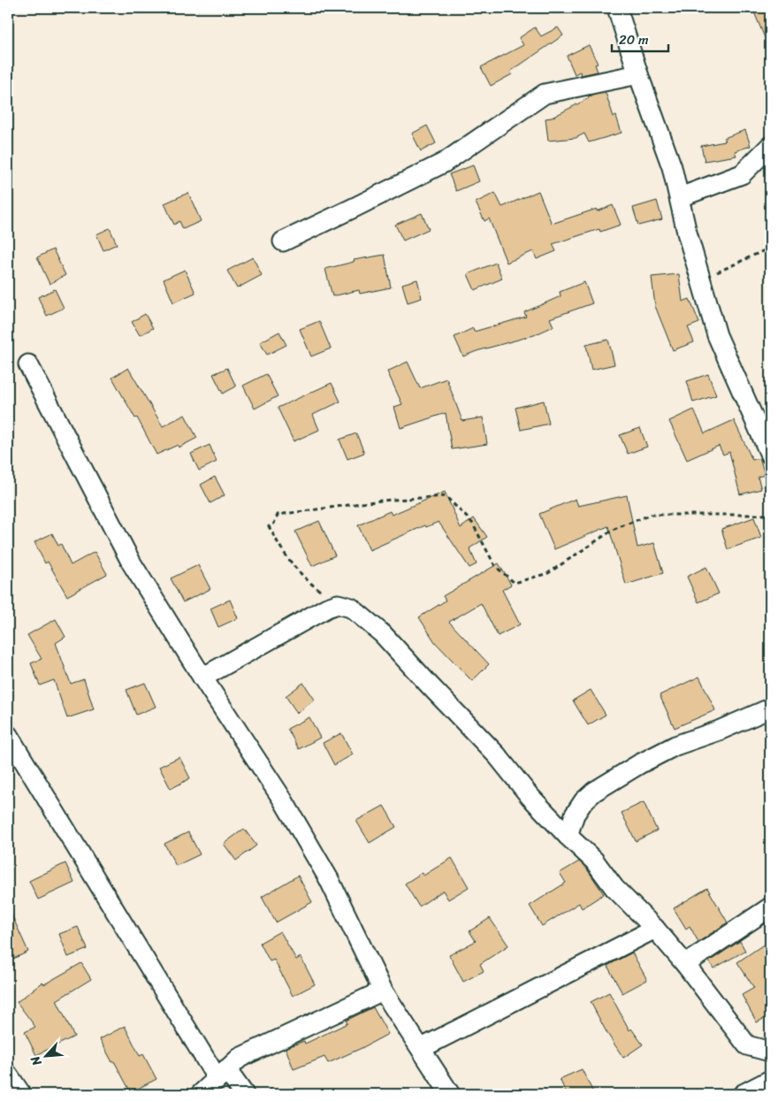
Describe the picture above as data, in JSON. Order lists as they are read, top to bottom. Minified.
{"scale_bar":"20 m","north":"bottom left"}
